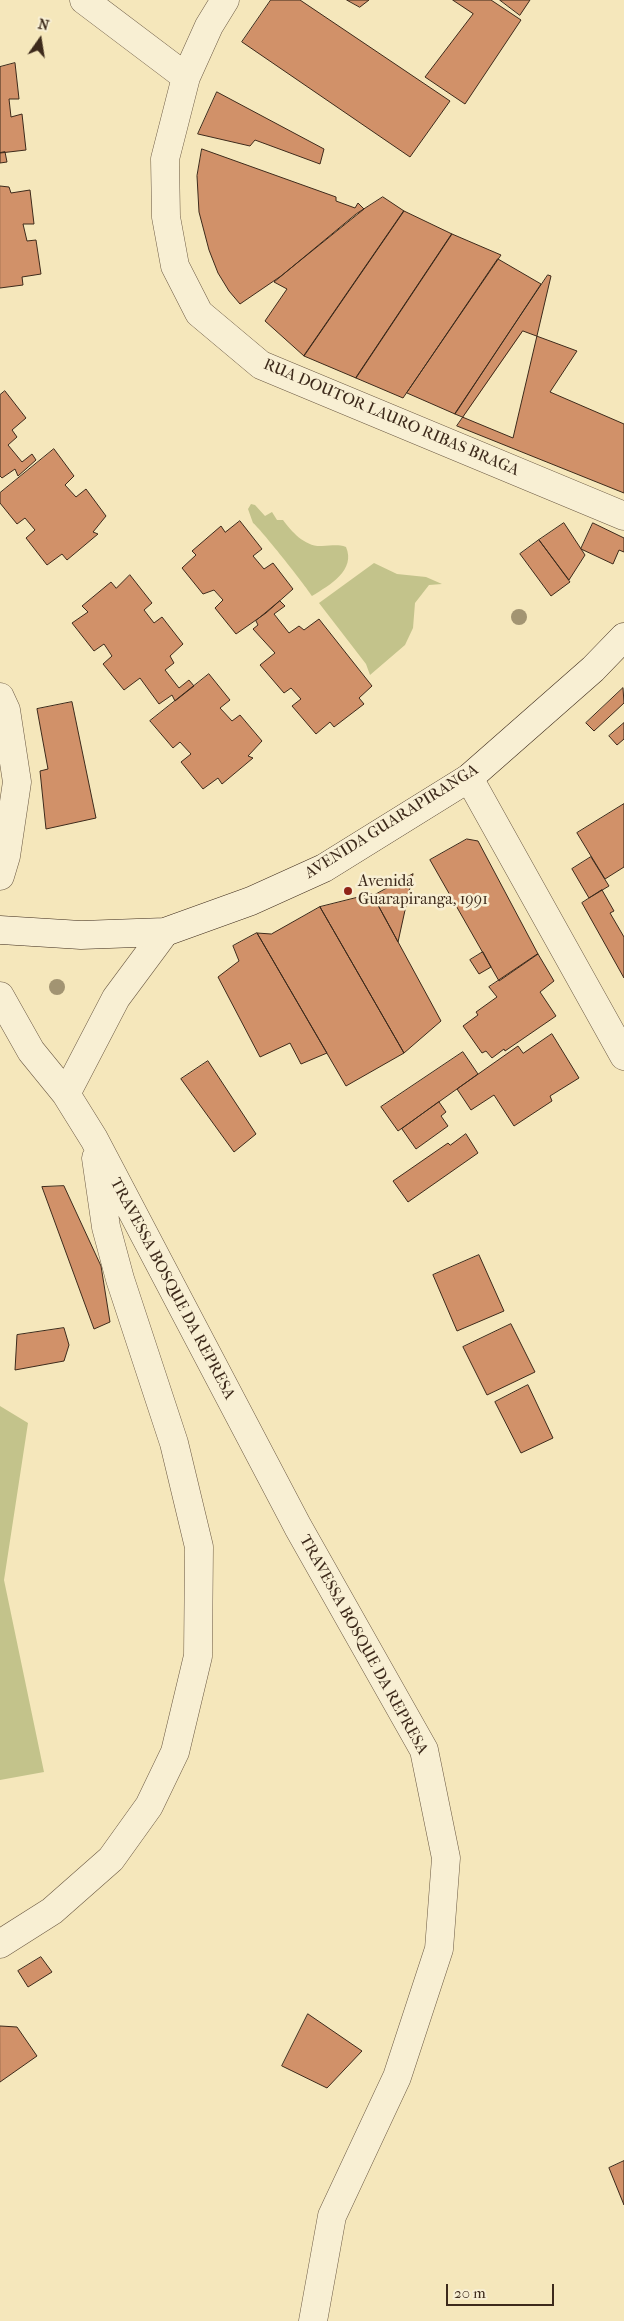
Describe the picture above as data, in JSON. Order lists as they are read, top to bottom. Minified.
{"streets":{"street":["RUA DOUTOR LAURO RIBAS BRAGA","AVENIDA GUARAPIRANGA","TRAVESSA BOSQUE DA REPRESA"]},"places":["Avenida Guarapiranga, 1991"],"scale_bar":"20 m","north":"top"}
